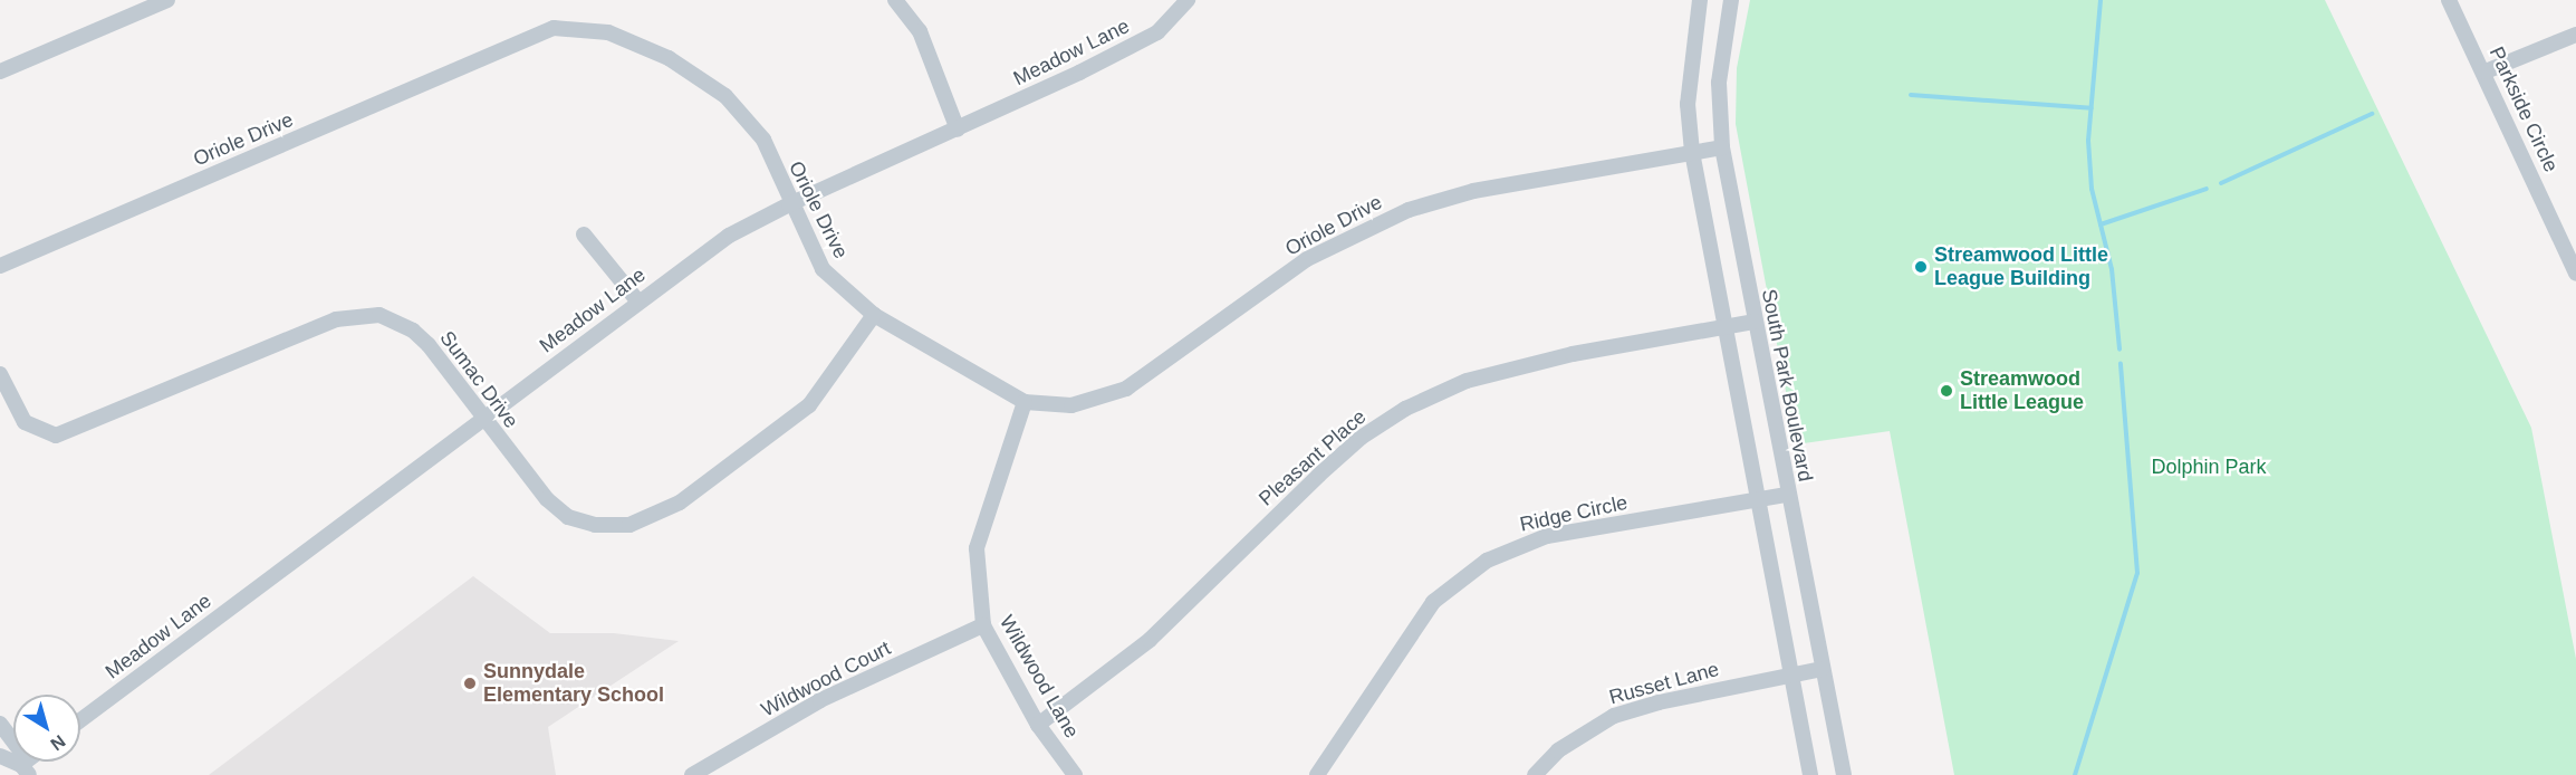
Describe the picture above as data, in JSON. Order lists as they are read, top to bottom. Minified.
{"streets":{"street":["Meadow Lane","Parkside Circle","Oriole Drive","Sumac Drive","South Park Boulevard","Pleasant Place","Ridge Circle","Wildwood Lane","Wildwood Court","Russet Lane"]},"crossings":[["Meadow Lane","Oriole Drive"],["Meadow Lane","Sumac Drive"],["Oriole Drive","Sumac Drive"],["Oriole Drive","South Park Boulevard"],["Oriole Drive","Wildwood Lane"],["South Park Boulevard","Pleasant Place"],["South Park Boulevard","Ridge Circle"],["South Park Boulevard","Russet Lane"],["Pleasant Place","Wildwood Lane"],["Wildwood Lane","Wildwood Court"]],"parks":["Dolphin Park"],"places":["Streamwood Little League Building","Streamwood Little League","Sunnydale Elementary School"],"north":"bottom right"}
